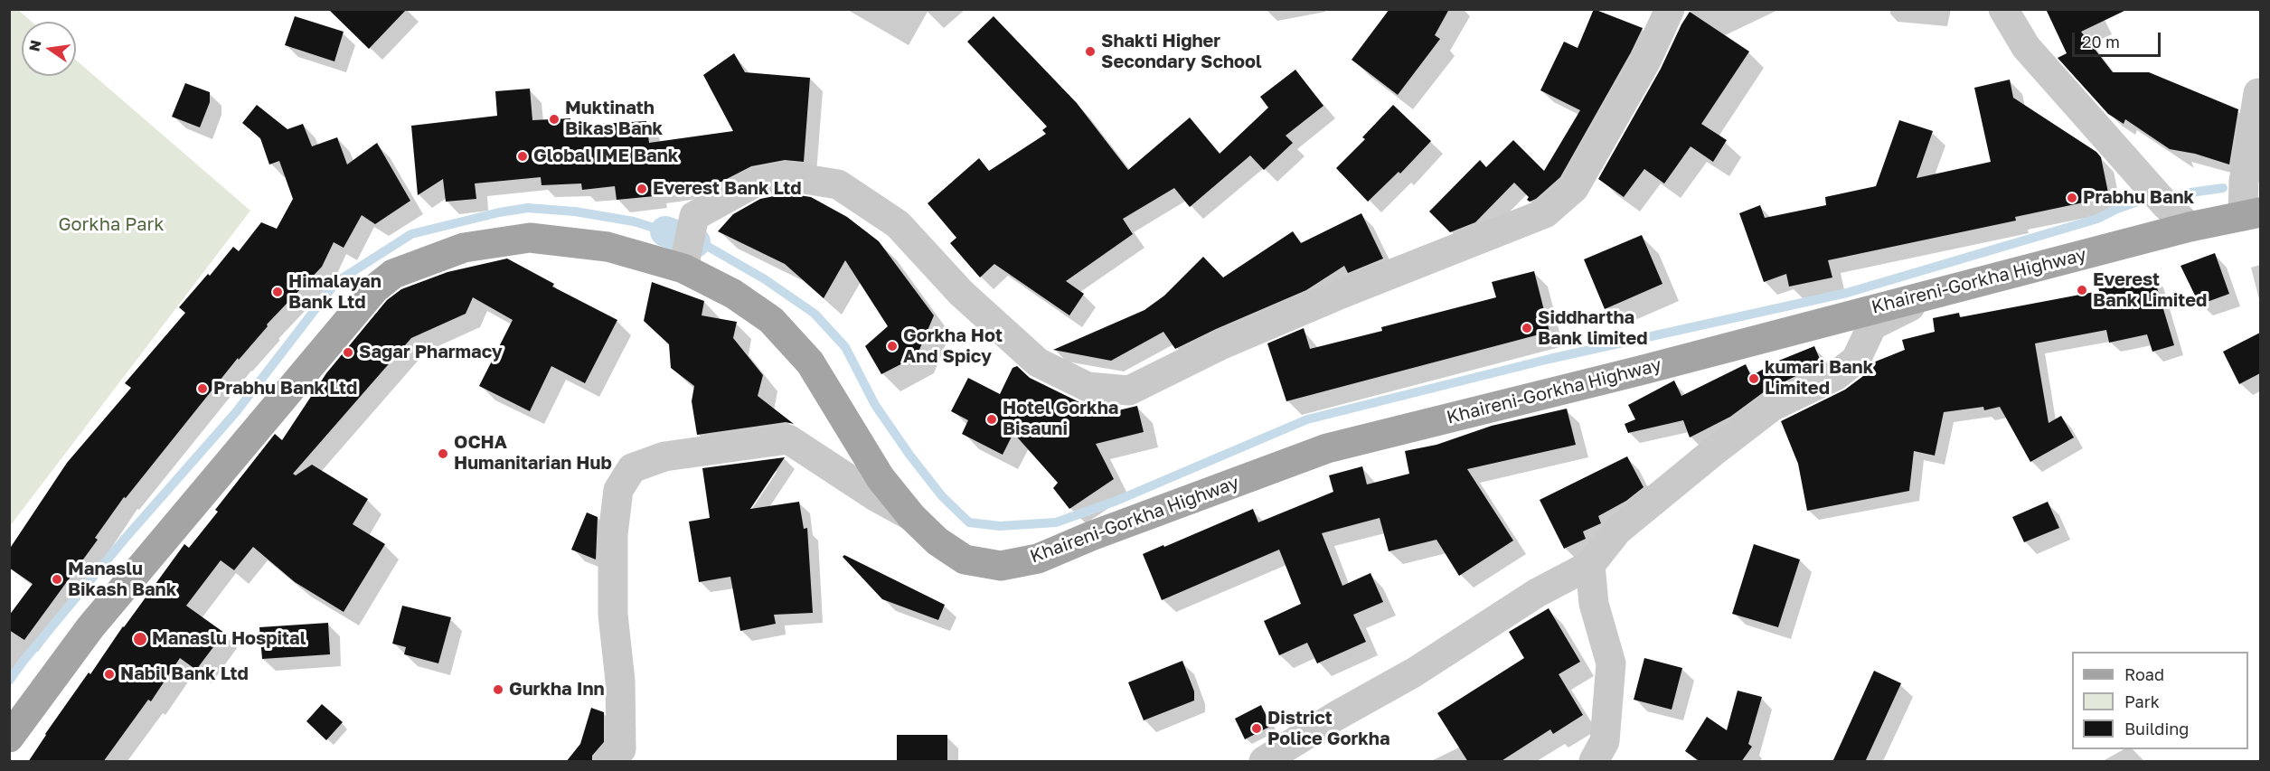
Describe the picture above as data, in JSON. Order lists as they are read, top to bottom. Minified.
{"streets":{"main road":["Khaireni-Gorkha Highway"]},"parks":["Gorkha Park"],"places":["Shakti Higher Secondary School","Muktinath Bikas Bank","Global IME Bank","Everest Bank Ltd","Prabhu Bank","Everest Bank Limited","Himalayan Bank Ltd","Siddhartha Bank limited","Gorkha Hot And Spicy","Sagar Pharmacy","kumari Bank Limited","Prabhu Bank Ltd","Hotel Gorkha Bisauni","OCHA Humanitarian Hub","Manaslu Bikash Bank","Manaslu Hospital","Nabil Bank Ltd","Gurkha Inn","District Police Gorkha"],"legend":["Road","Park","Building"],"scale_bar":"20 m","north":"left"}
